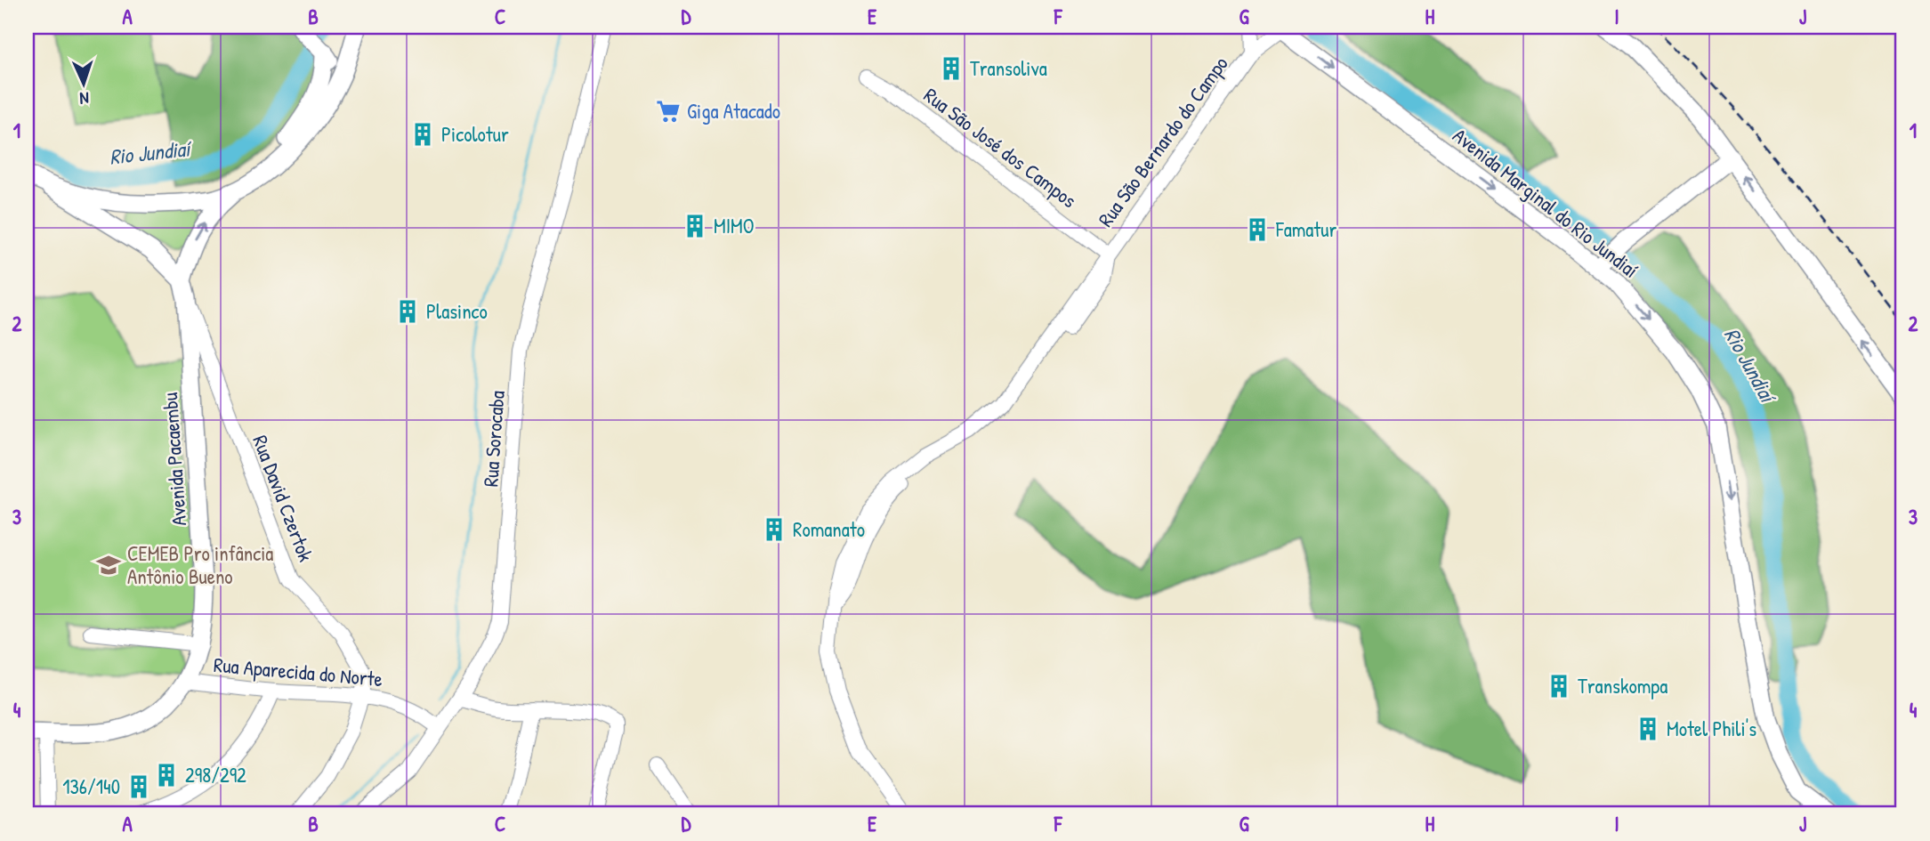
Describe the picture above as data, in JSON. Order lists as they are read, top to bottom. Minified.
{"streets":{"main road":["Avenida Marginal do Rio Jundiaí","Avenida Pacaembu"],"street":["Rua São Bernardo do Campo","Rua São José dos Campos","Rua Sorocaba","Rua David Czertok","Rua Aparecida do Norte"]},"crossings":[["Rua São Bernardo do Campo","Rua São José dos Campos"],["Rua São Bernardo do Campo","Avenida Marginal do Rio Jundiaí"],["Rua Sorocaba","Rua Aparecida do Norte"],["Avenida Pacaembu","Rua David Czertok"],["Avenida Pacaembu","Rua Aparecida do Norte"],["Rua David Czertok","Rua Aparecida do Norte"]],"one_way":["Avenida Marginal do Rio Jundiaí"],"water":["Rio Jundiaí"],"places":{"building":["Transoliva","Picolotur","MIMO","Famatur","Plasinco","Romanato","Transkompa","Motel Phili's","298/292","136/140"],"supermarket":["Giga Atacado"],"school or university":["CEMEB Pro infância Antônio Bueno"]},"north":"bottom","grid":{"columns":["A","B","C","D","E","F","G","H","I","J"],"rows":["1","2","3","4"]}}
